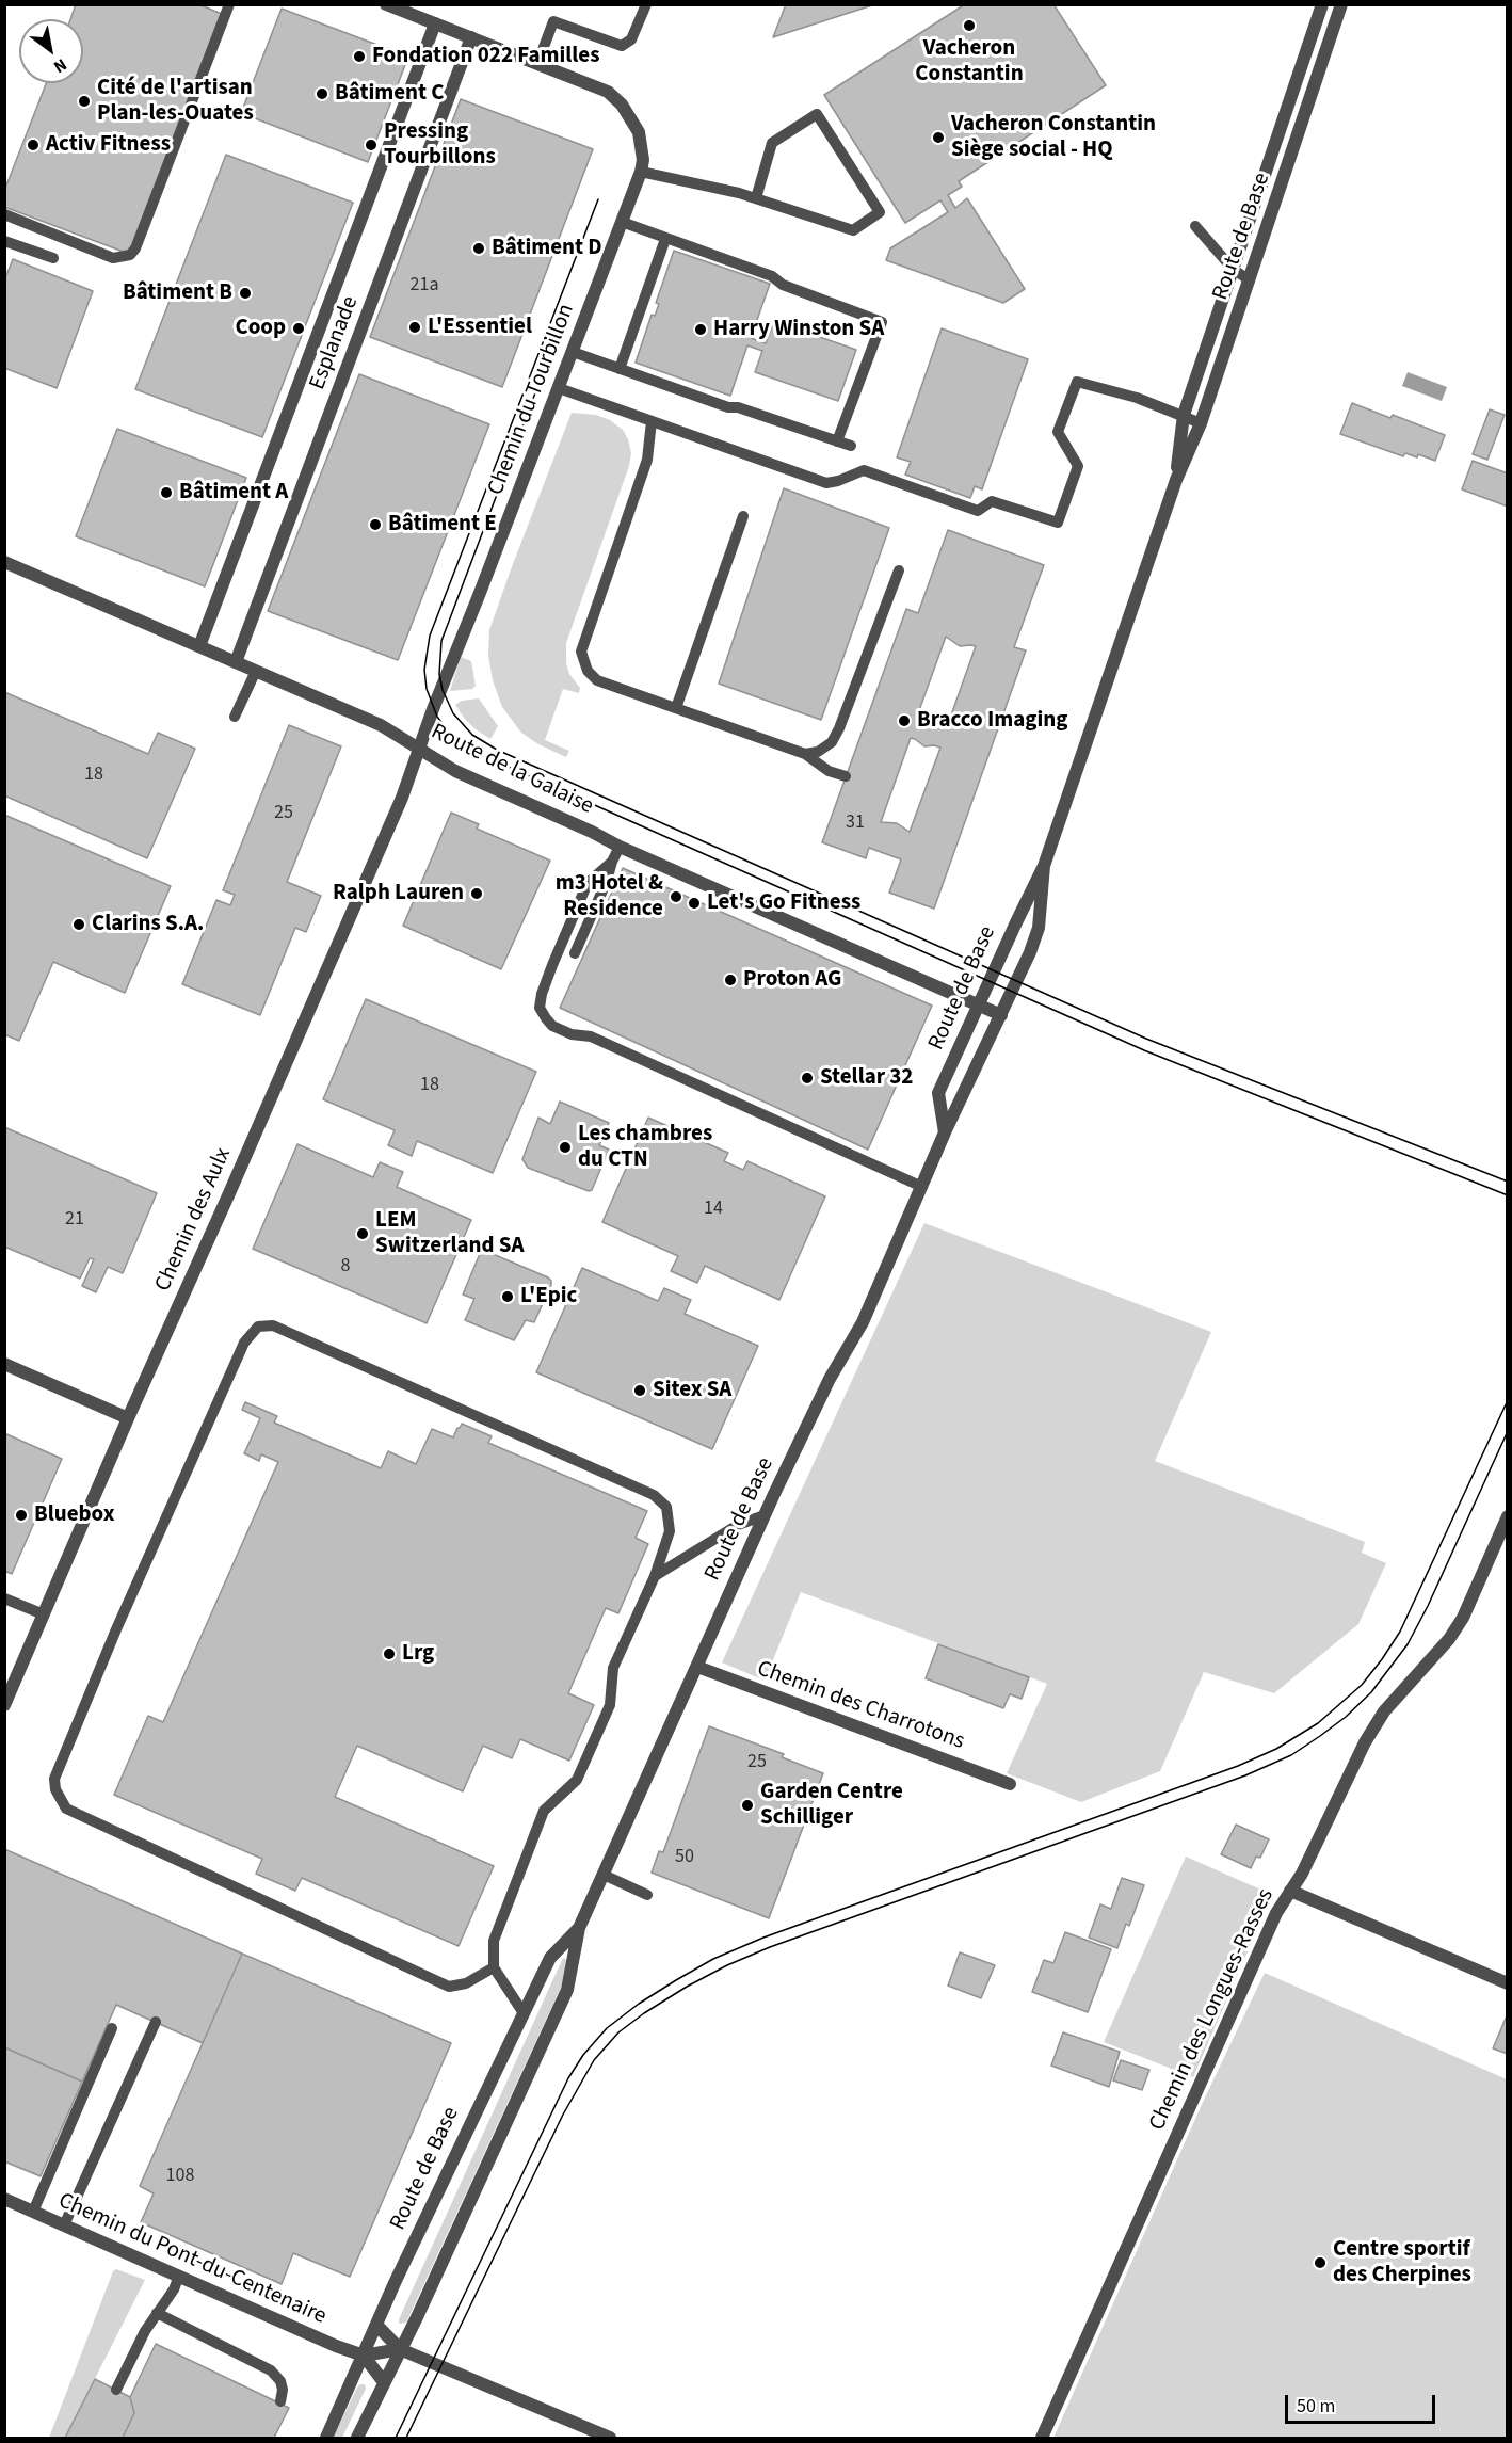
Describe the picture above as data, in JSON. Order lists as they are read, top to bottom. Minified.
{"streets":{"street":["Route de Base","Esplanade","Chemin du Tourbillon","Route de la Galaise","Chemin des Aulx","Chemin des Charrotons","Chemin des Longues-Rasses","Chemin du Pont-du-Centenaire"]},"crossings":[["Route de Base","Route de la Galaise"],["Route de Base","Chemin des Charrotons"],["Route de Base","Chemin du Pont-du-Centenaire"],["Esplanade","Route de la Galaise"],["Chemin du Tourbillon","Route de la Galaise"],["Chemin du Tourbillon","Chemin des Aulx"],["Route de la Galaise","Chemin des Aulx"]],"places":["Vacheron Constantin","Fondation 022 Familles","Bâtiment C","Cité de l'artisan Plan-les-Ouates","Vacheron Constantin Siège social - HQ","Activ Fitness","Pressing Tourbillons","Bâtiment D","Bâtiment B","L'Essentiel","Coop","Harry Winston SA","Bâtiment A","Bâtiment E","Bracco Imaging","Ralph Lauren","m3 Hotel & Residence","Let's Go Fitness","Clarins S.A.","Proton AG","Stellar 32","Les chambres du CTN","LEM Switzerland SA","L'Epic","Sitex SA","Bluebox","Lrg","Garden Centre Schilliger","Centre sportif des Cherpines"],"house_numbers":["21a","18","25","31","18","14","21","8","25","50","108"],"scale_bar":"50 m","north":"bottom right"}
